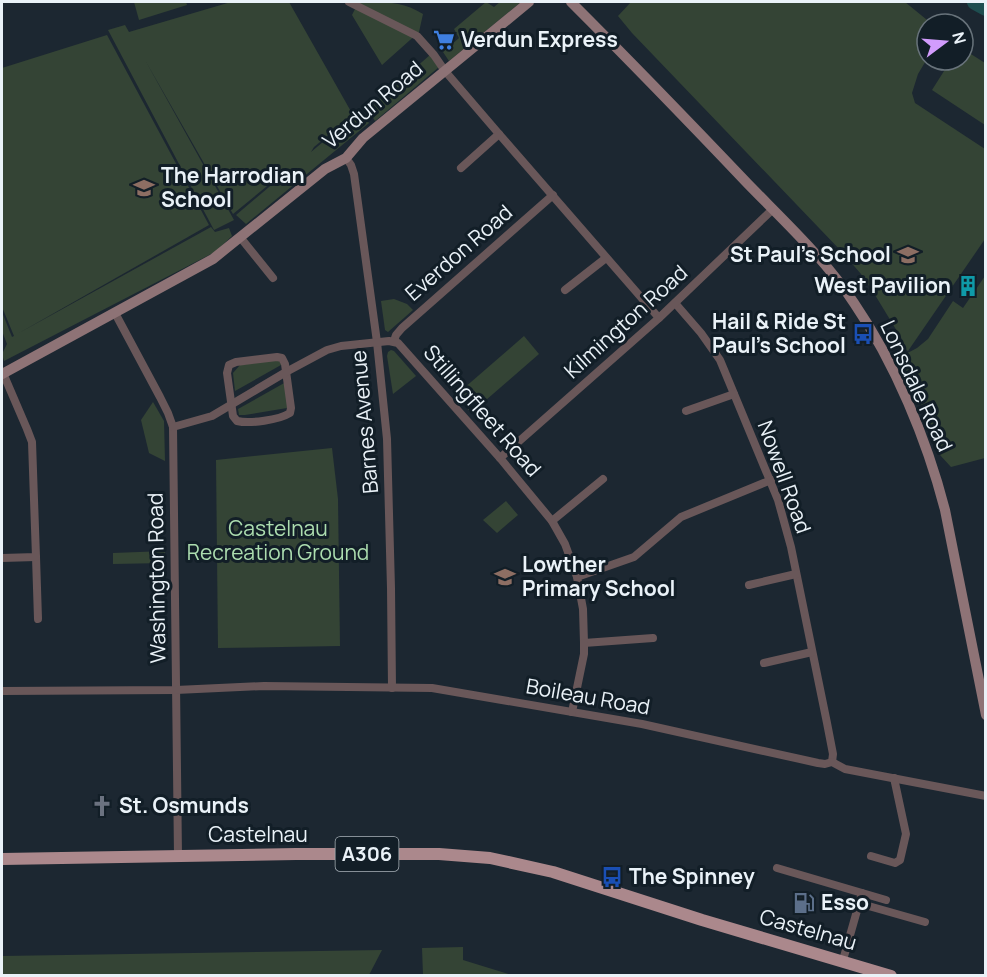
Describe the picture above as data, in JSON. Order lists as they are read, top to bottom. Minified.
{"streets":{"main road":["Verdun Road","Lonsdale Road","Castelnau","A306"],"street":["Everdon Road","Kilmington Road","Stillingfleet Road","Barnes Avenue","Nowell Road","Washington Road","Boileau Road"]},"crossings":[["Verdun Road","Barnes Avenue"],["Verdun Road","Washington Road"],["Everdon Road","Stillingfleet Road"],["Kilmington Road","Lonsdale Road"],["Kilmington Road","Stillingfleet Road"],["Kilmington Road","Nowell Road"],["Stillingfleet Road","Barnes Avenue"],["Stillingfleet Road","Washington Road"],["Stillingfleet Road","Boileau Road"],["Barnes Avenue","Boileau Road"],["Nowell Road","Boileau Road"],["Washington Road","Boileau Road"],["Washington Road","Castelnau"]],"parks":["Castelnau Recreation Ground"],"places":{"supermarket":["Verdun Express"],"school or university":["The Harrodian School","St Paul's School","Lowther Primary School"],"building":["West Pavilion"],"bus stop":["Hail & Ride St Paul's School","The Spinney"],"church":["St. Osmunds"],"fuel station":["Esso"]},"north":"right"}
